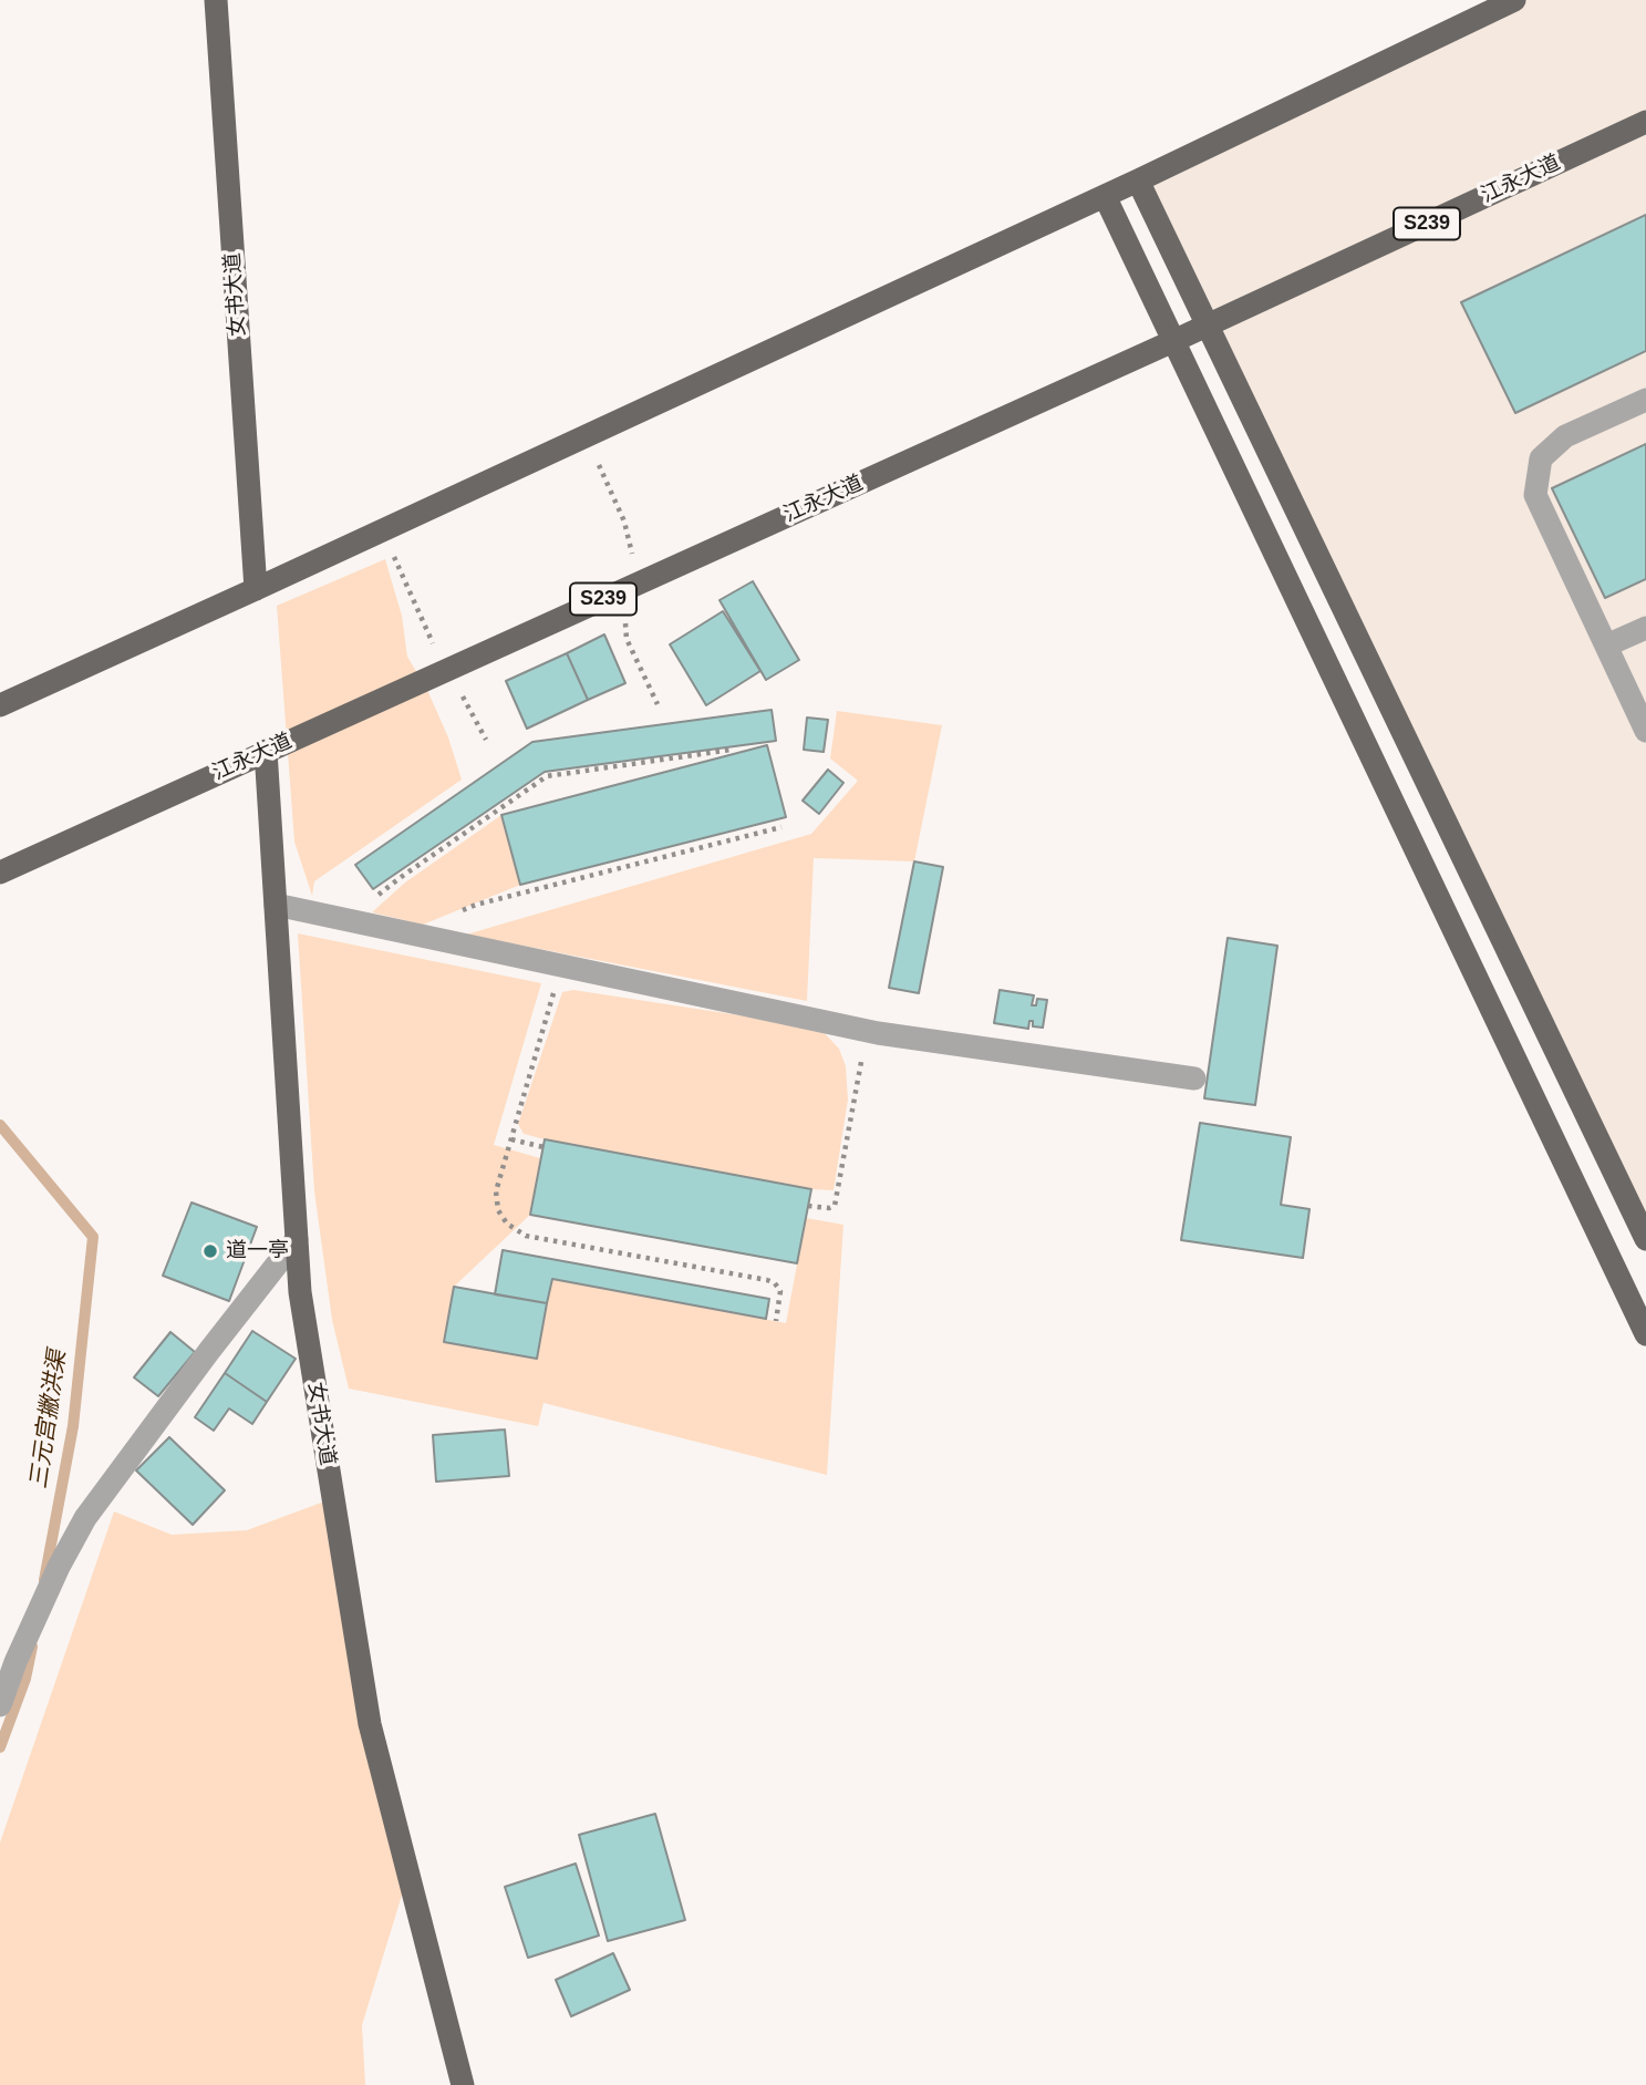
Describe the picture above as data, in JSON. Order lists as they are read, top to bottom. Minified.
{"streets":{"main road":["江永大道","S239","女书大道"]},"crossings":[["江永大道","女书大道"]],"water":["三元宫撇洪渠"],"places":["道一亭"]}
